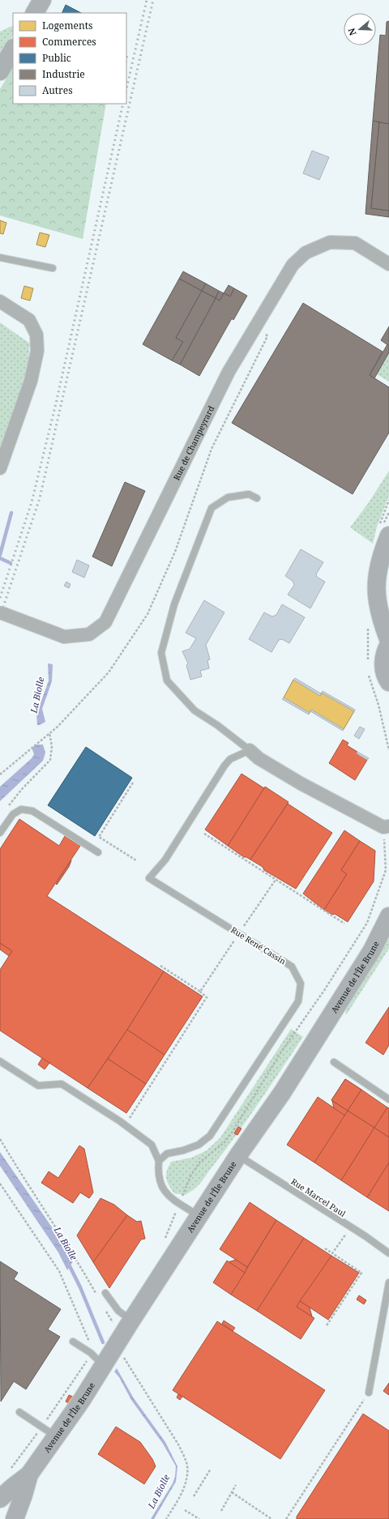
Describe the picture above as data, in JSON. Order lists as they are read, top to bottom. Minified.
{"streets":{"street":["Rue de Champeyrard","Avenue de l'Île Brune"],"lane":["Rue René Cassin","Rue Marcel Paul"]},"crossings":[["Avenue de l'Île Brune","Rue Marcel Paul"]],"water":["La Biolle"],"legend":["Logements","Commerces","Public","Industrie","Autres"],"north":"left"}
